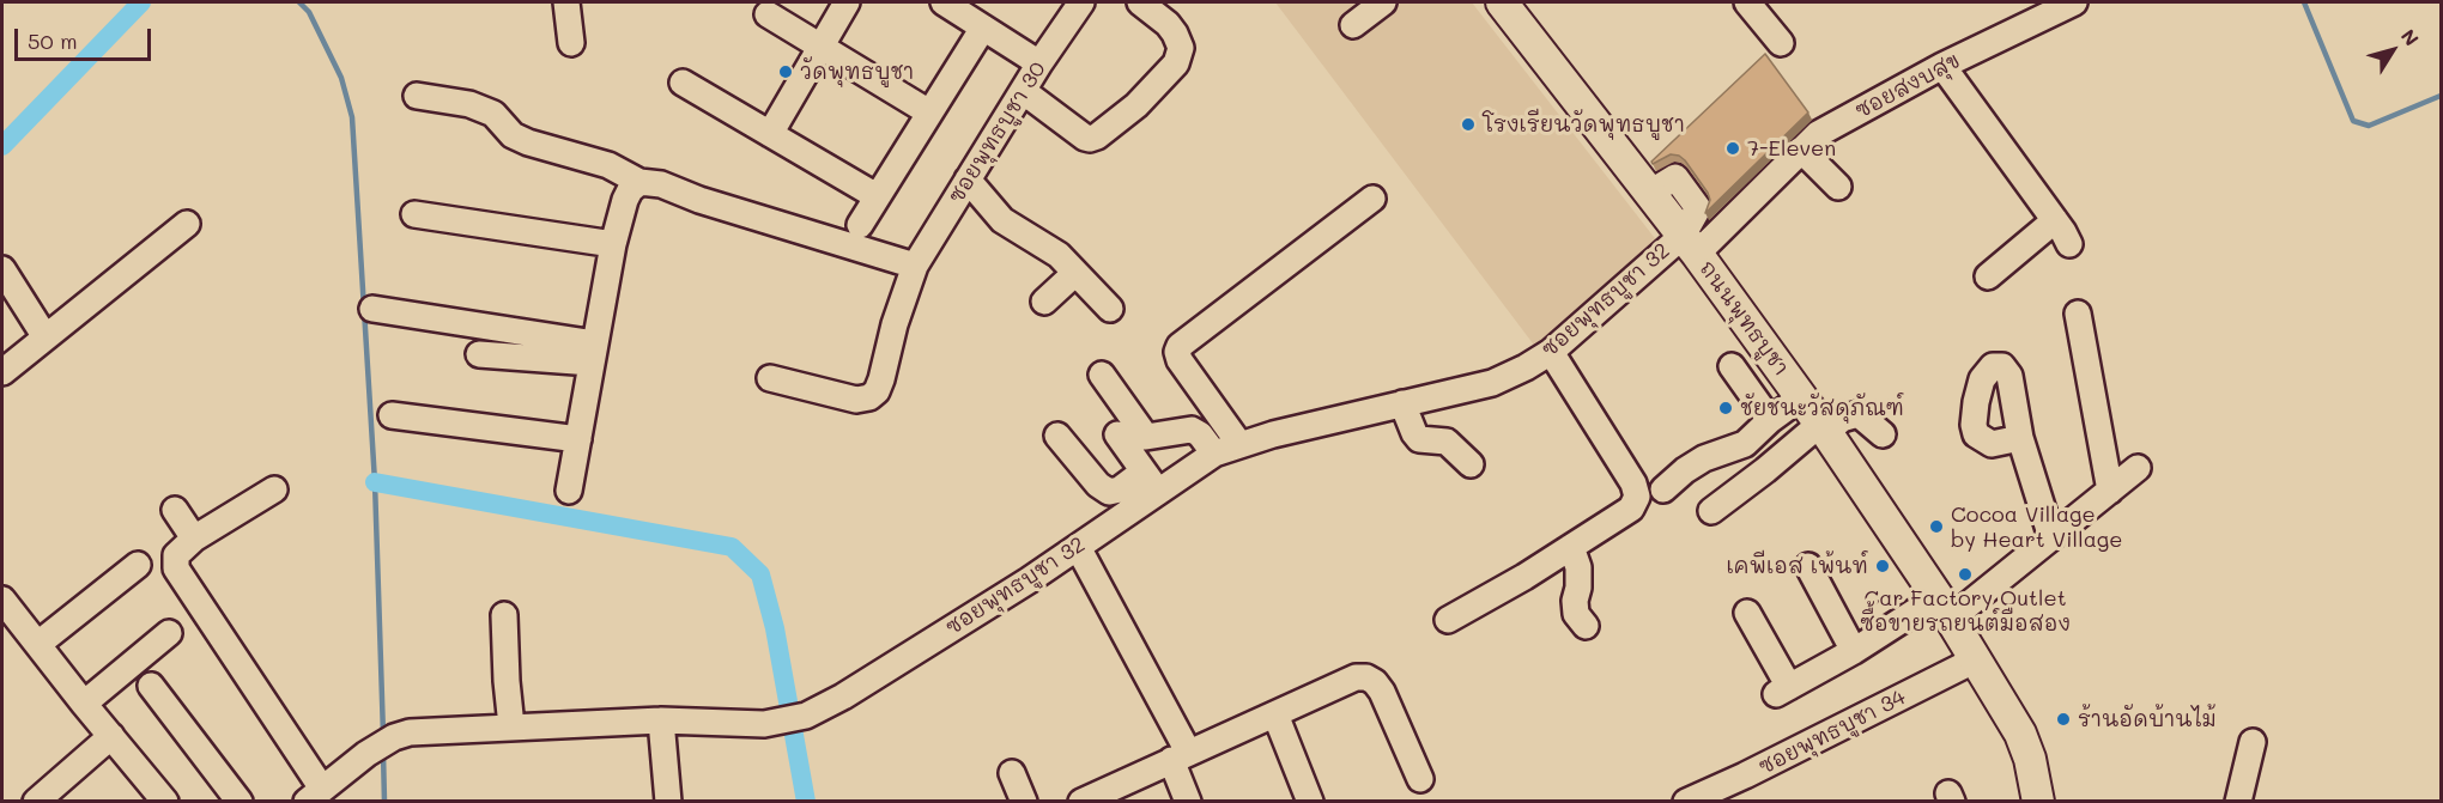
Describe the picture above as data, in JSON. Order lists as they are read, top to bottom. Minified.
{"streets":{"main road":["ถนนพุทธบูชา"],"street":["ซอยสงบสุข","ซอยพุทธบูชา 30","ซอยพุทธบูชา 32","ซอยพุทธบูชา 34"]},"crossings":[["ซอยสงบสุข","ซอยพุทธบูชา 32"],["ซอยสงบสุข","ถนนพุทธบูชา"],["ซอยพุทธบูชา 32","ถนนพุทธบูชา"],["ถนนพุทธบูชา","ซอยพุทธบูชา 34"]],"places":["วัดพุทธบูชา","โรงเรียนวัดพุทธบูชา","7-Eleven","ชัยชนะวัสดุภัณฑ์","Cocoa Village by Heart Village","เคพีเอส เพ้นท์","Car Factory Outlet ซื้อขายรถยนต์มือสอง","ร้านอัดบ้านไม้"],"scale_bar":"50 m","north":"top right"}
